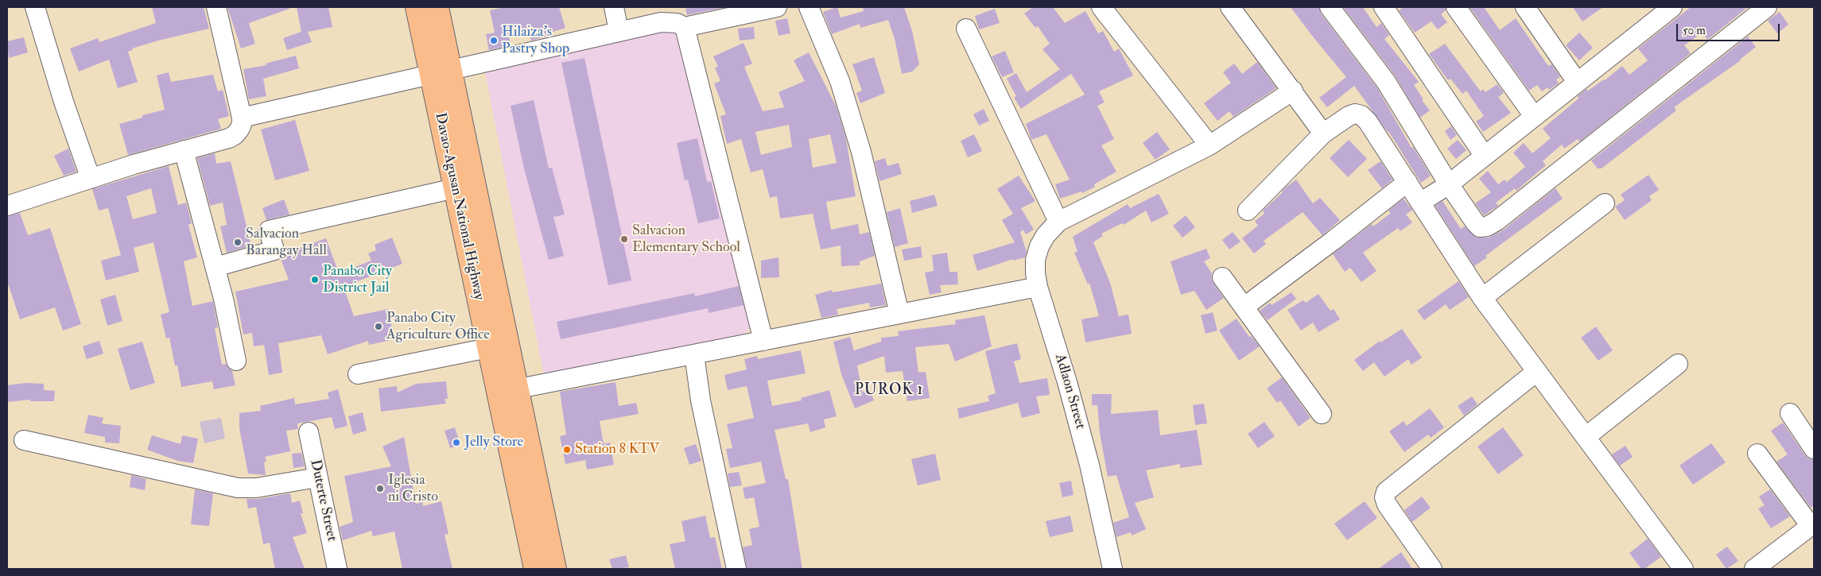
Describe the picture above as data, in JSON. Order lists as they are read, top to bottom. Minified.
{"streets":{"highway":["Davao-Agusan National Highway"],"street":["Adlaon Street","Duterte Street"]},"districts":["PUROK 1"],"places":["Hilaiza's Pastry Shop","Salvacion Elementary School","Salvacion Barangay Hall","Panabo City District Jail","Panabo City Agriculture Office","Jelly Store","Station 8 KTV","Iglesia ni Cristo"],"scale_bar":"50 m"}
